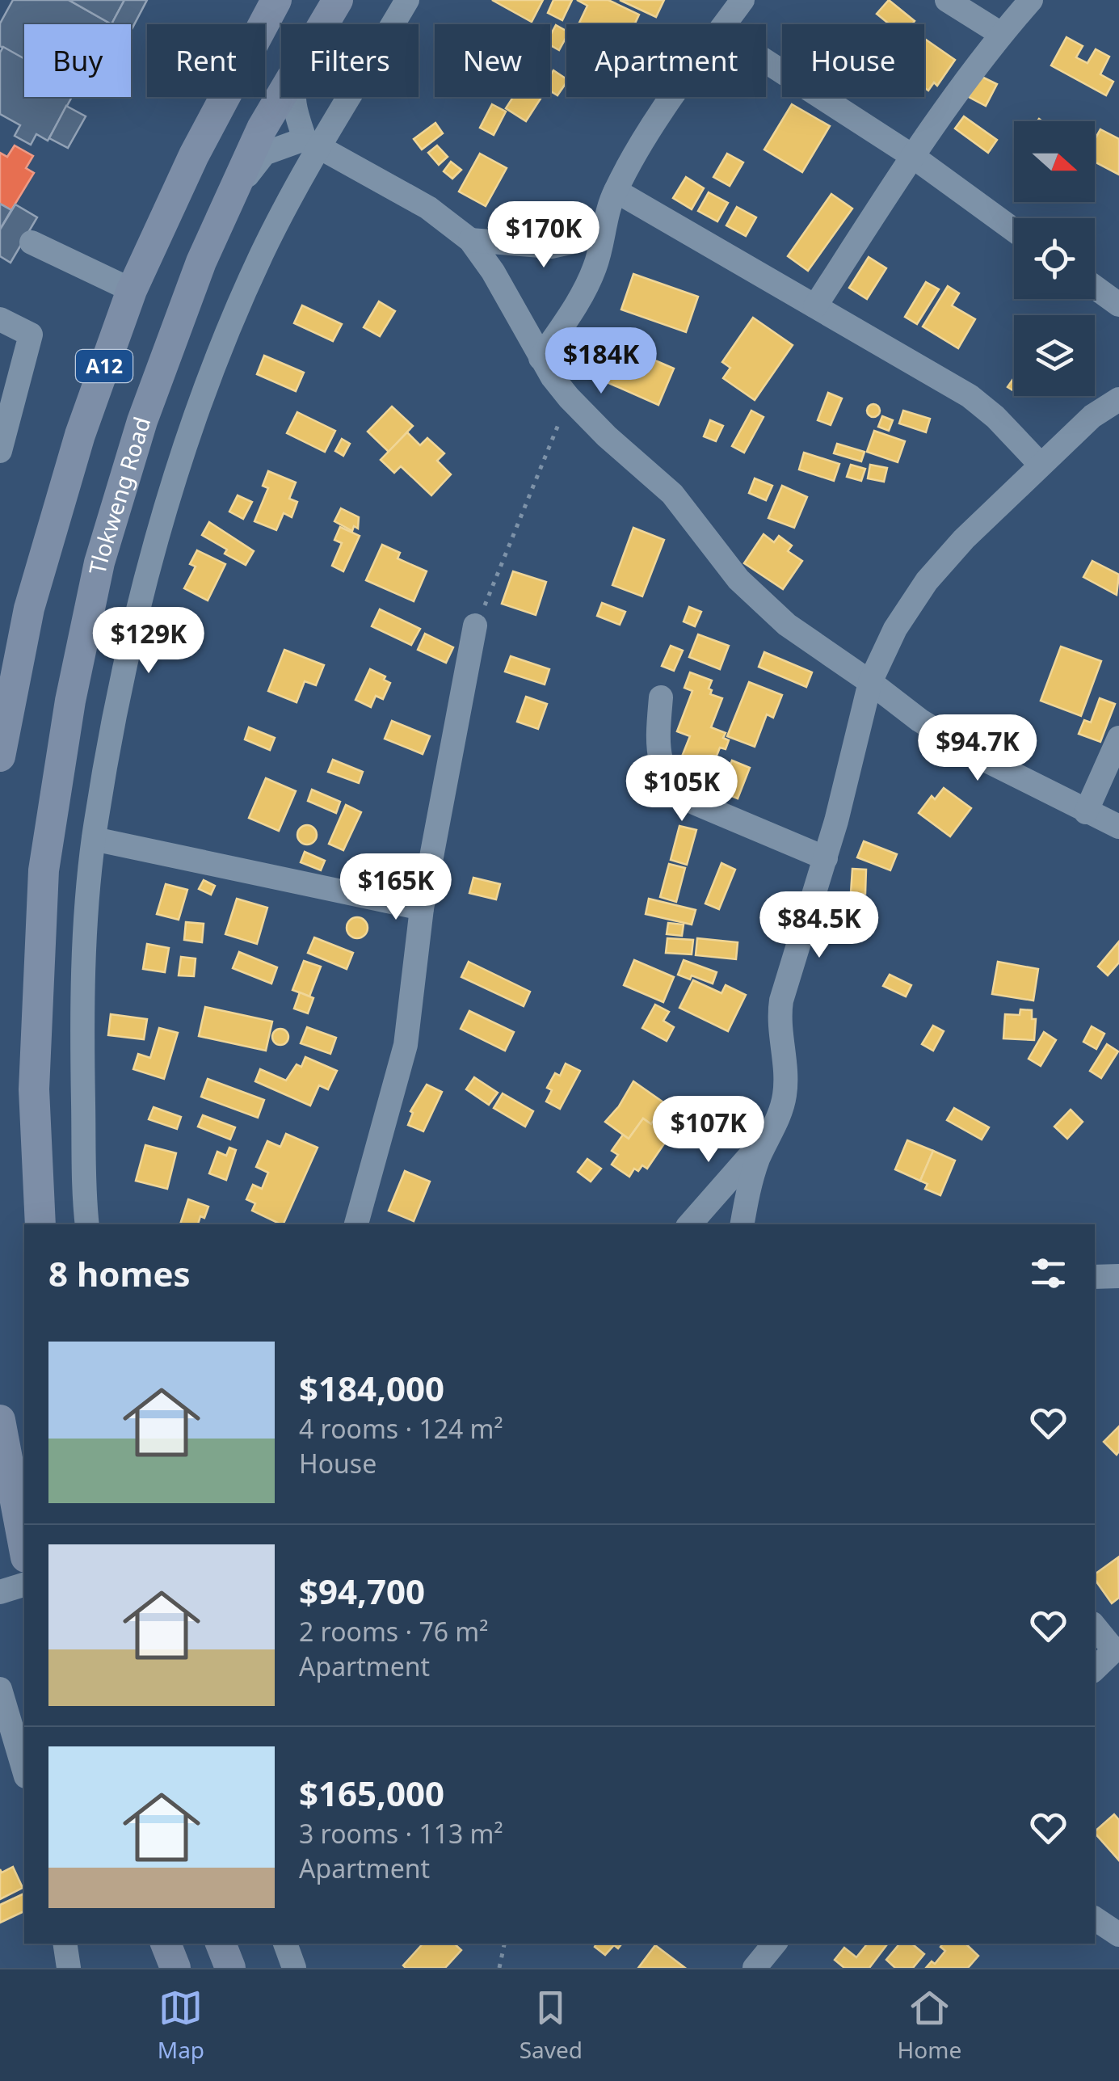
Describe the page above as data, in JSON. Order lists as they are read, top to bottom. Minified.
{"streets":{"main road":["A12","Tlokweng Road"]},"north":"right","page":{"chip":["Buy","Rent","Filters","New","Apartment","House"],"price":["$170K","$184K","$129K","$94.7K","$105K","$165K","$84.5K","$107K"],"heading":"8 homes","list":[{"name":"$184,000","note":"4 rooms · 124 m² · House"},{"name":"$94,700","note":"2 rooms · 76 m² · Apartment"},{"name":"$165,000","note":"3 rooms · 113 m² · Apartment"}],"tabs":["Map","Saved","Home"]}}
